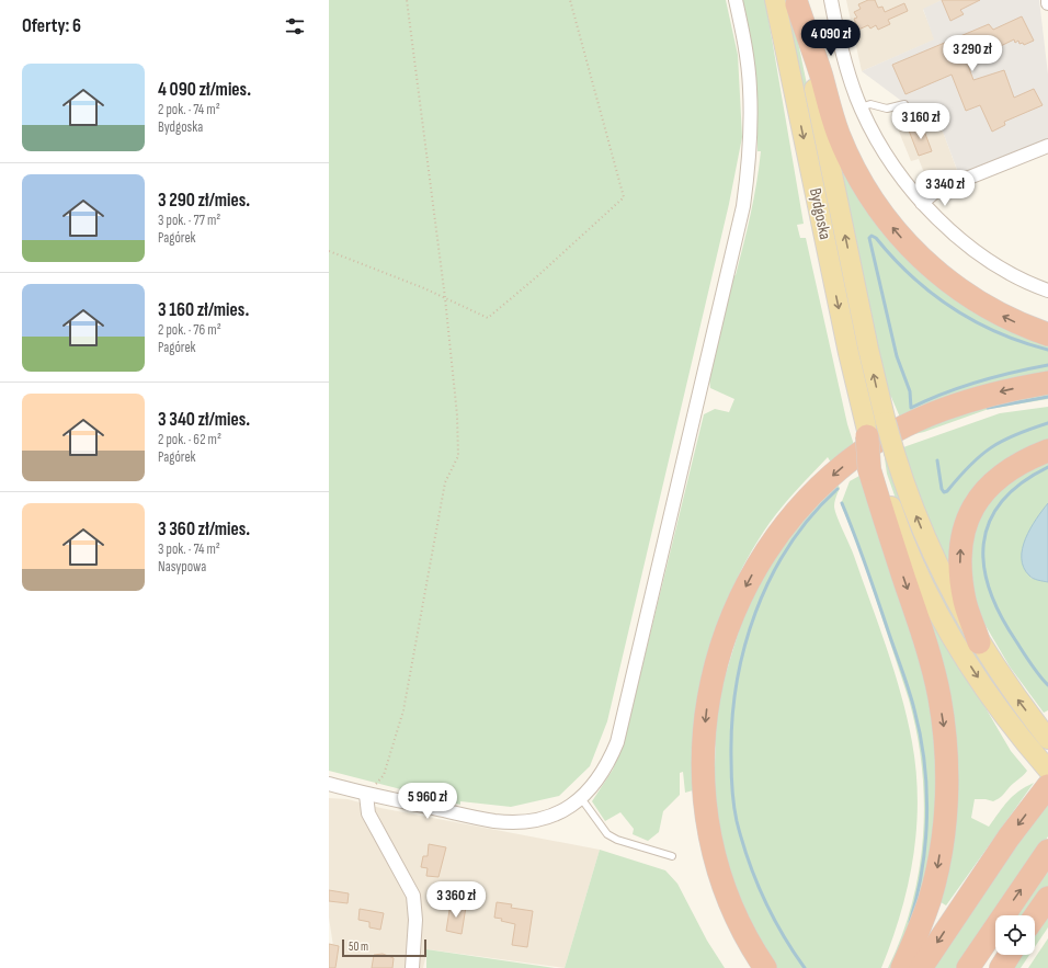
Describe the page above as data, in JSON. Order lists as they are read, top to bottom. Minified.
{"scale_bar":"50 m","page":{"heading":"Oferty: 6","price":["4 090 zł","3 290 zł","3 160 zł","3 340 zł","5 960 zł","3 360 zł"],"list":[{"name":"4 090 zł/mies.","note":"2 pok. · 74 m² · Bydgoska"},{"name":"3 290 zł/mies.","note":"3 pok. · 77 m² · Pagórek"},{"name":"3 160 zł/mies.","note":"2 pok. · 76 m² · Pagórek"},{"name":"3 340 zł/mies.","note":"2 pok. · 62 m² · Pagórek"},{"name":"3 360 zł/mies.","note":"3 pok. · 74 m² · Nasypowa"}],"scale":"50 m"}}
